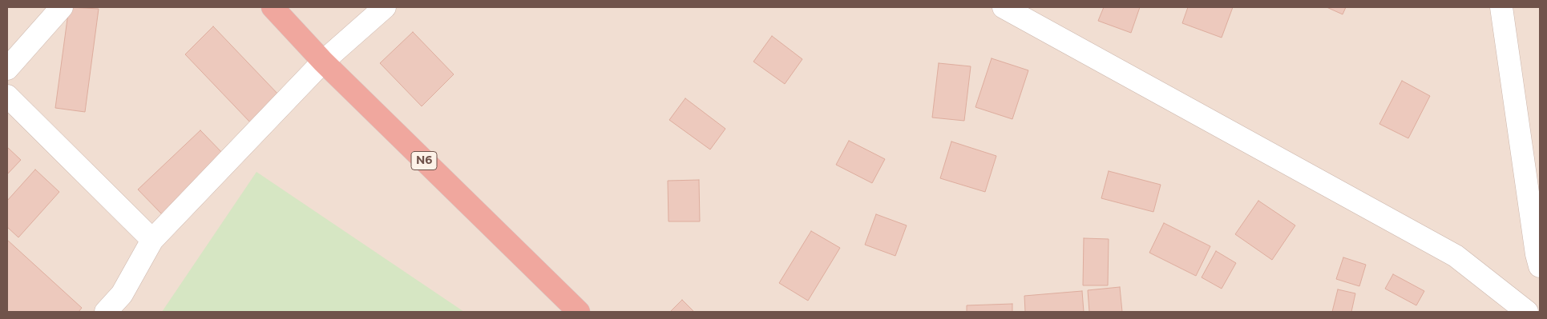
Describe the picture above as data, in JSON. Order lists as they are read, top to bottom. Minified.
{"streets":{"highway":["N6"]}}
